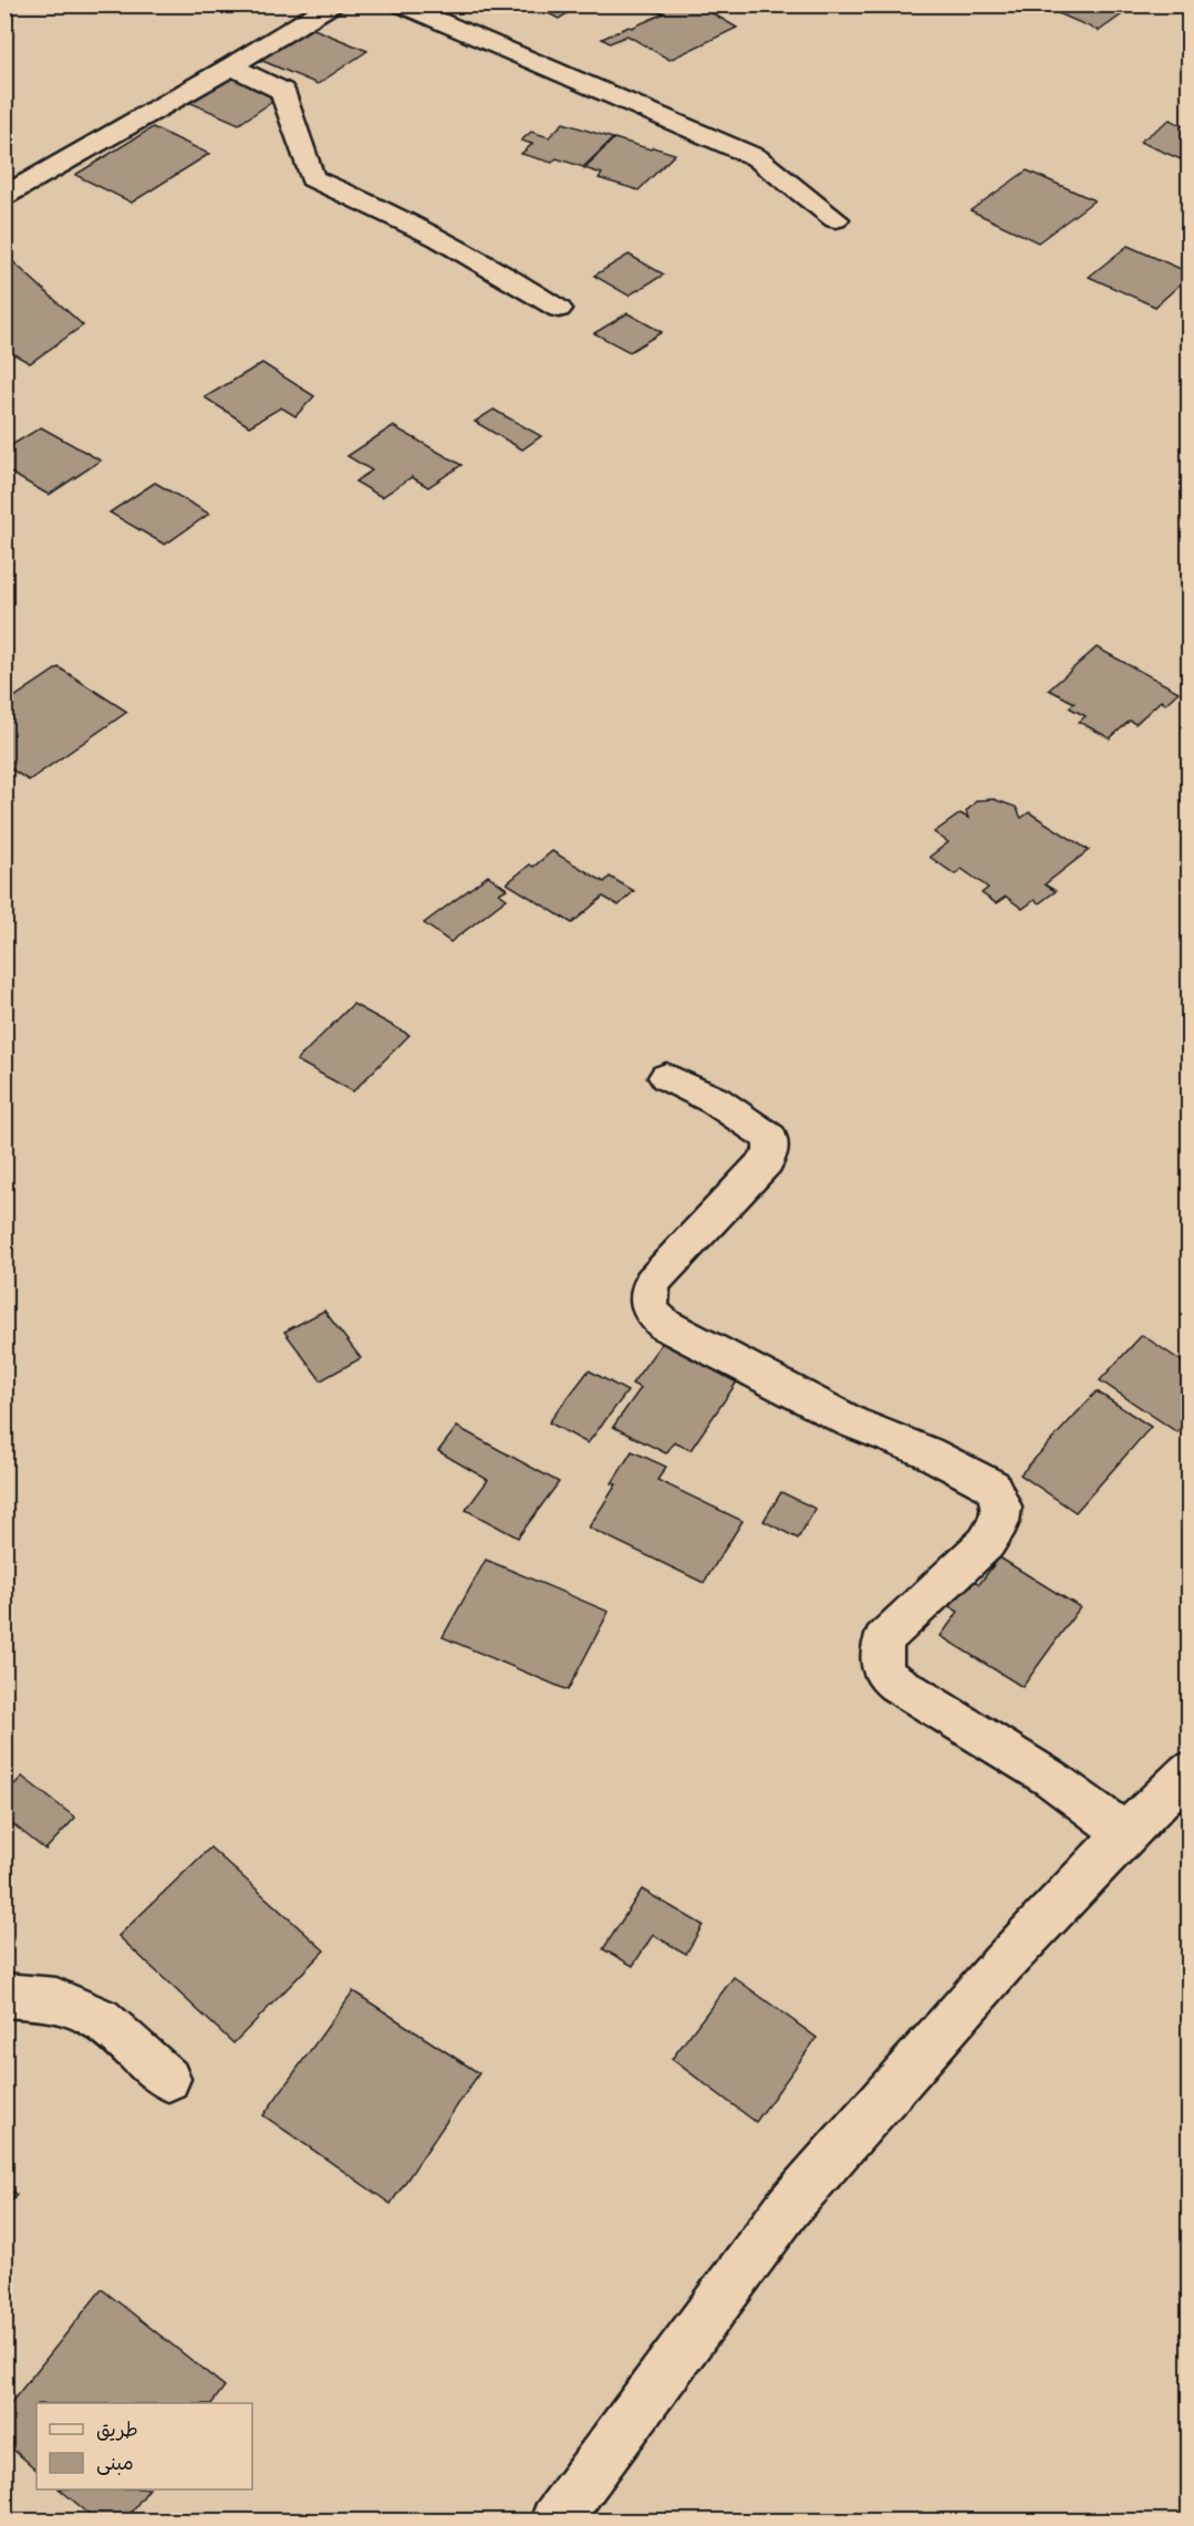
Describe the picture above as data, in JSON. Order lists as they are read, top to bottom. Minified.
{"legend":["طريق","مبنى"]}
